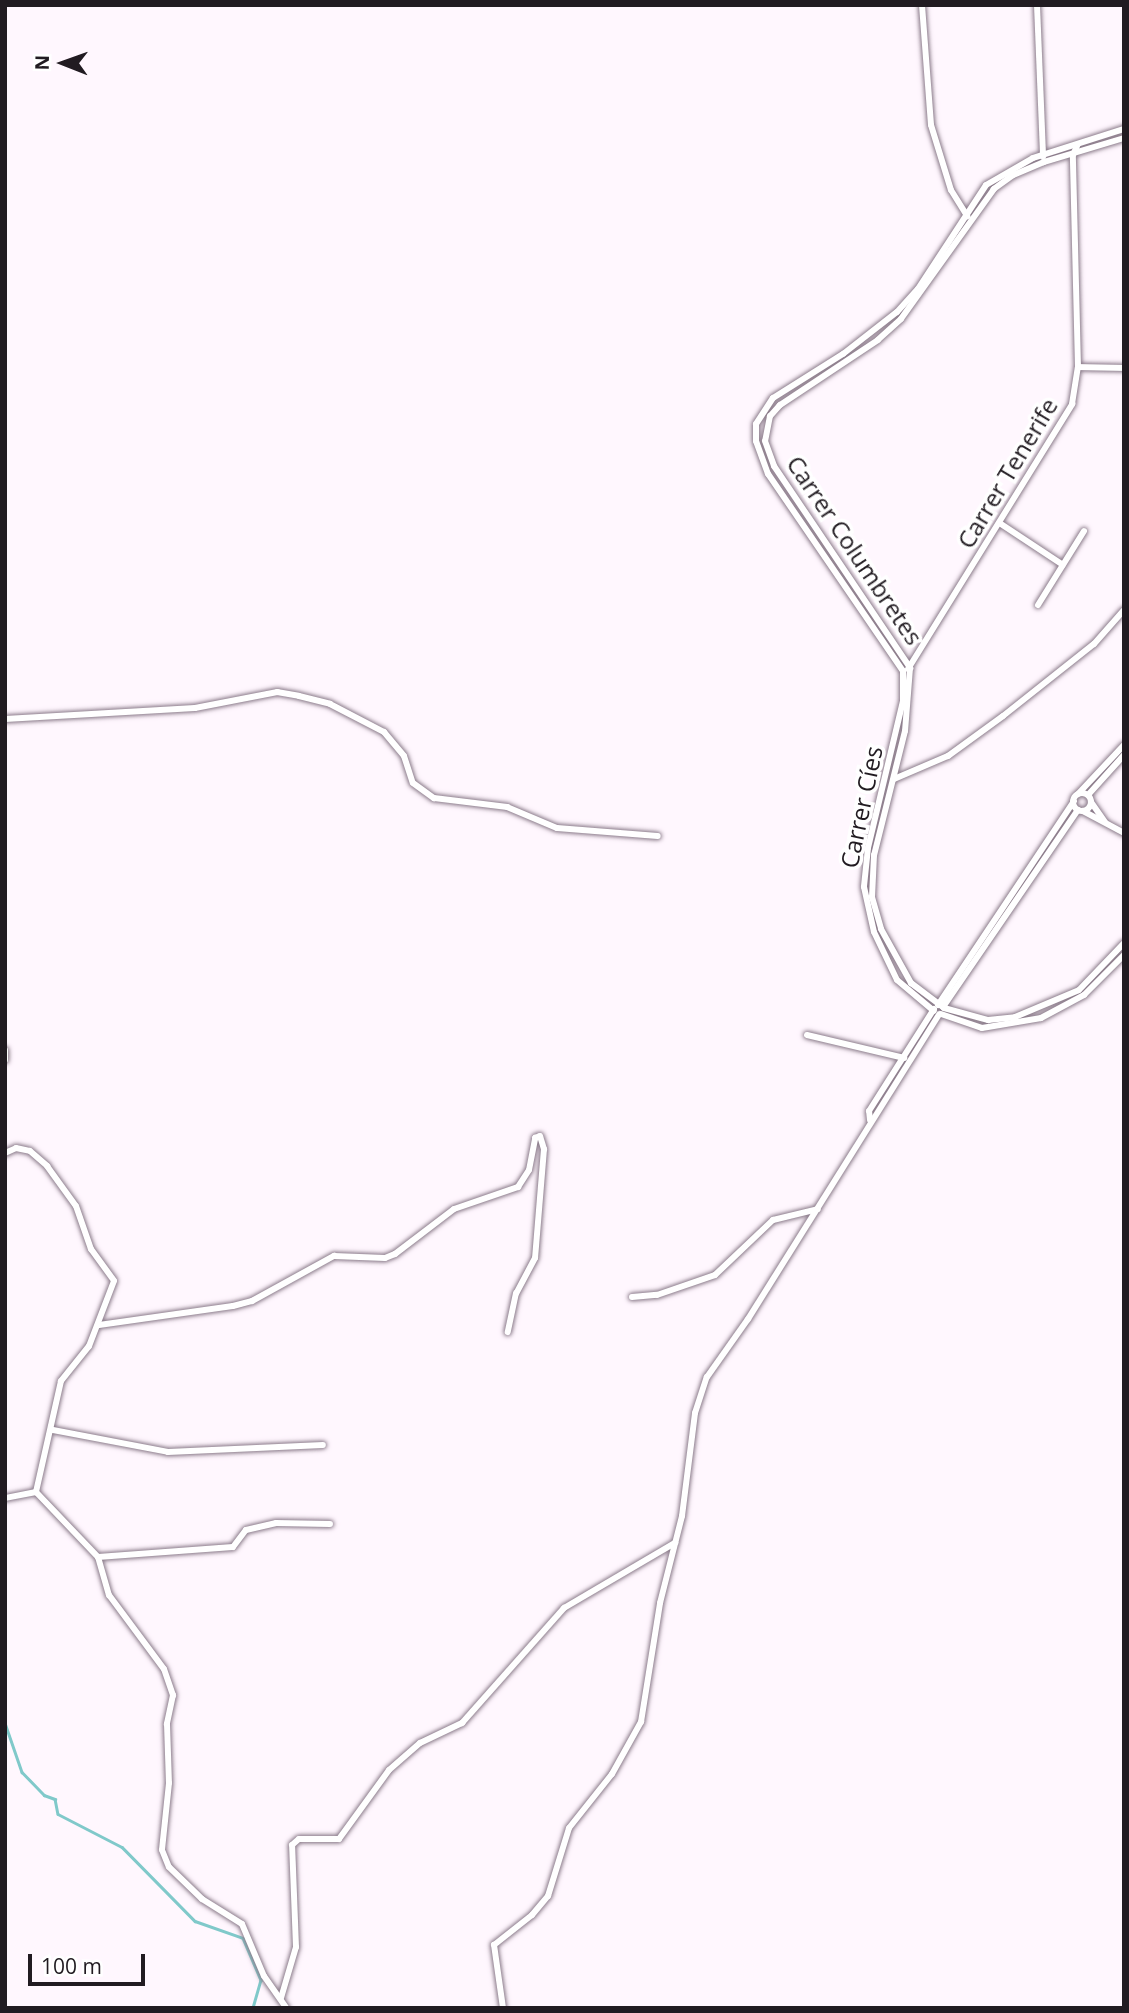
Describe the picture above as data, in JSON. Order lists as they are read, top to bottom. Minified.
{"streets":{"street":["Carrer Tenerife","Carrer Columbretes","Carrer Cíes"]},"crossings":[["Carrer Tenerife","Carrer Columbretes"],["Carrer Tenerife","Carrer Cíes"],["Carrer Columbretes","Carrer Cíes"]],"scale_bar":"100 m","north":"left"}
